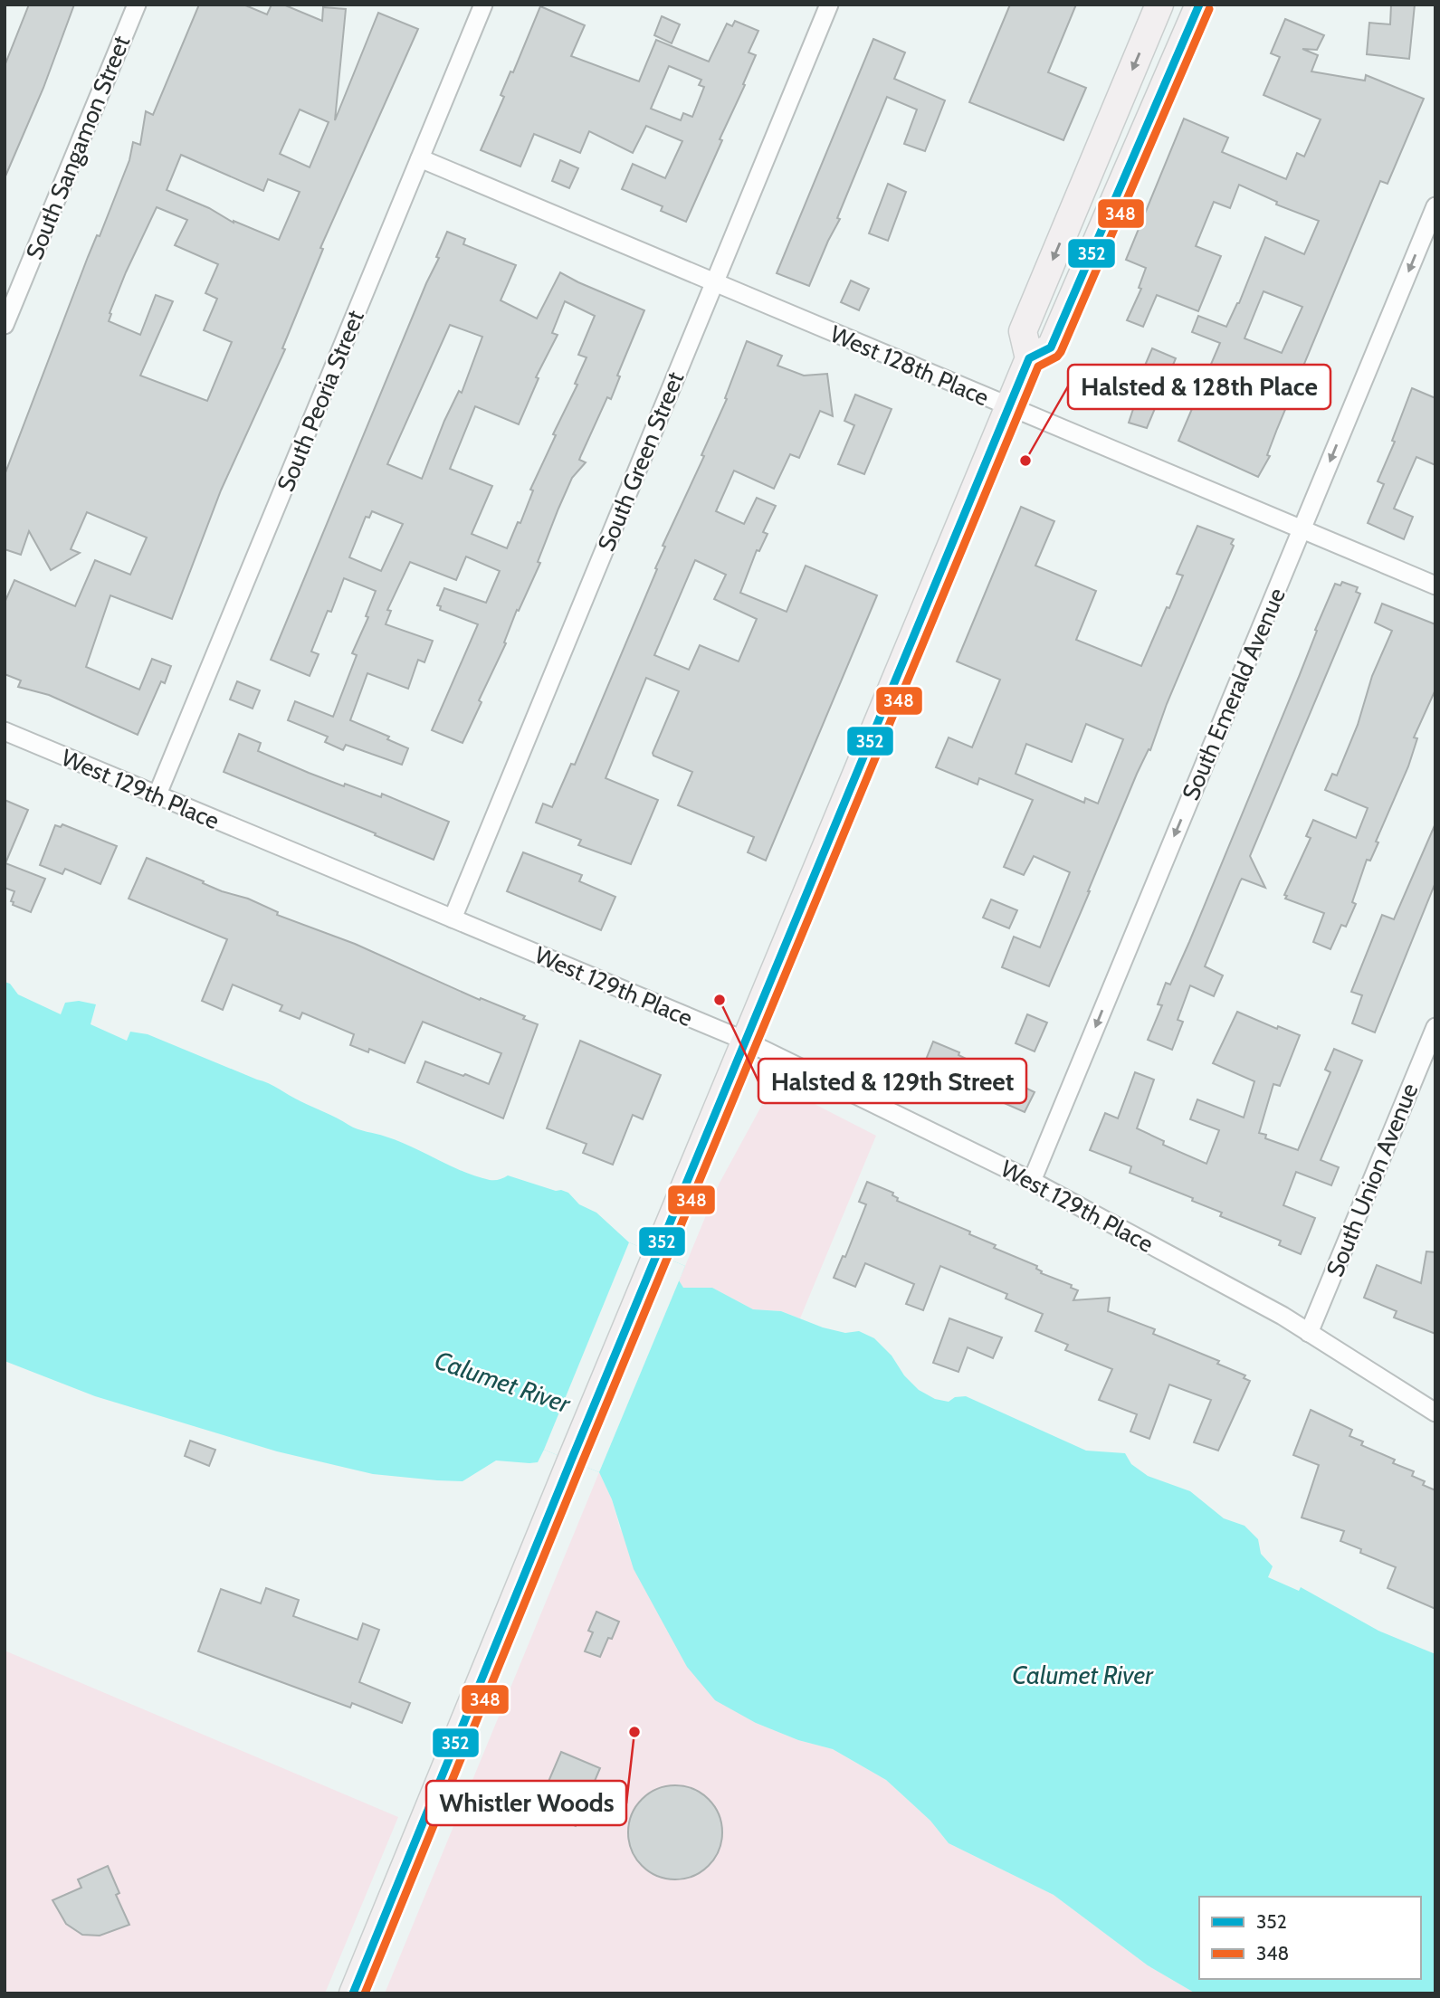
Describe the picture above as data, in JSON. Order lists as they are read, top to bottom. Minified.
{"streets":{"street":["South Sangamon Street","West 128th Place","South Peoria Street","South Green Street","South Emerald Avenue","West 129th Place","South Union Avenue"]},"crossings":[["West 128th Place","South Peoria Street"],["West 128th Place","South Green Street"],["West 128th Place","South Emerald Avenue"],["South Peoria Street","West 129th Place"],["South Green Street","West 129th Place"],["South Emerald Avenue","West 129th Place"],["West 129th Place","South Union Avenue"]],"one_way":["South Emerald Avenue"],"water":["Calumet River"],"places":["Halsted & 128th Place","Halsted & 129th Street","Whistler Woods"],"lines":["transit line 352","transit line 348"],"legend":["352","348"]}
